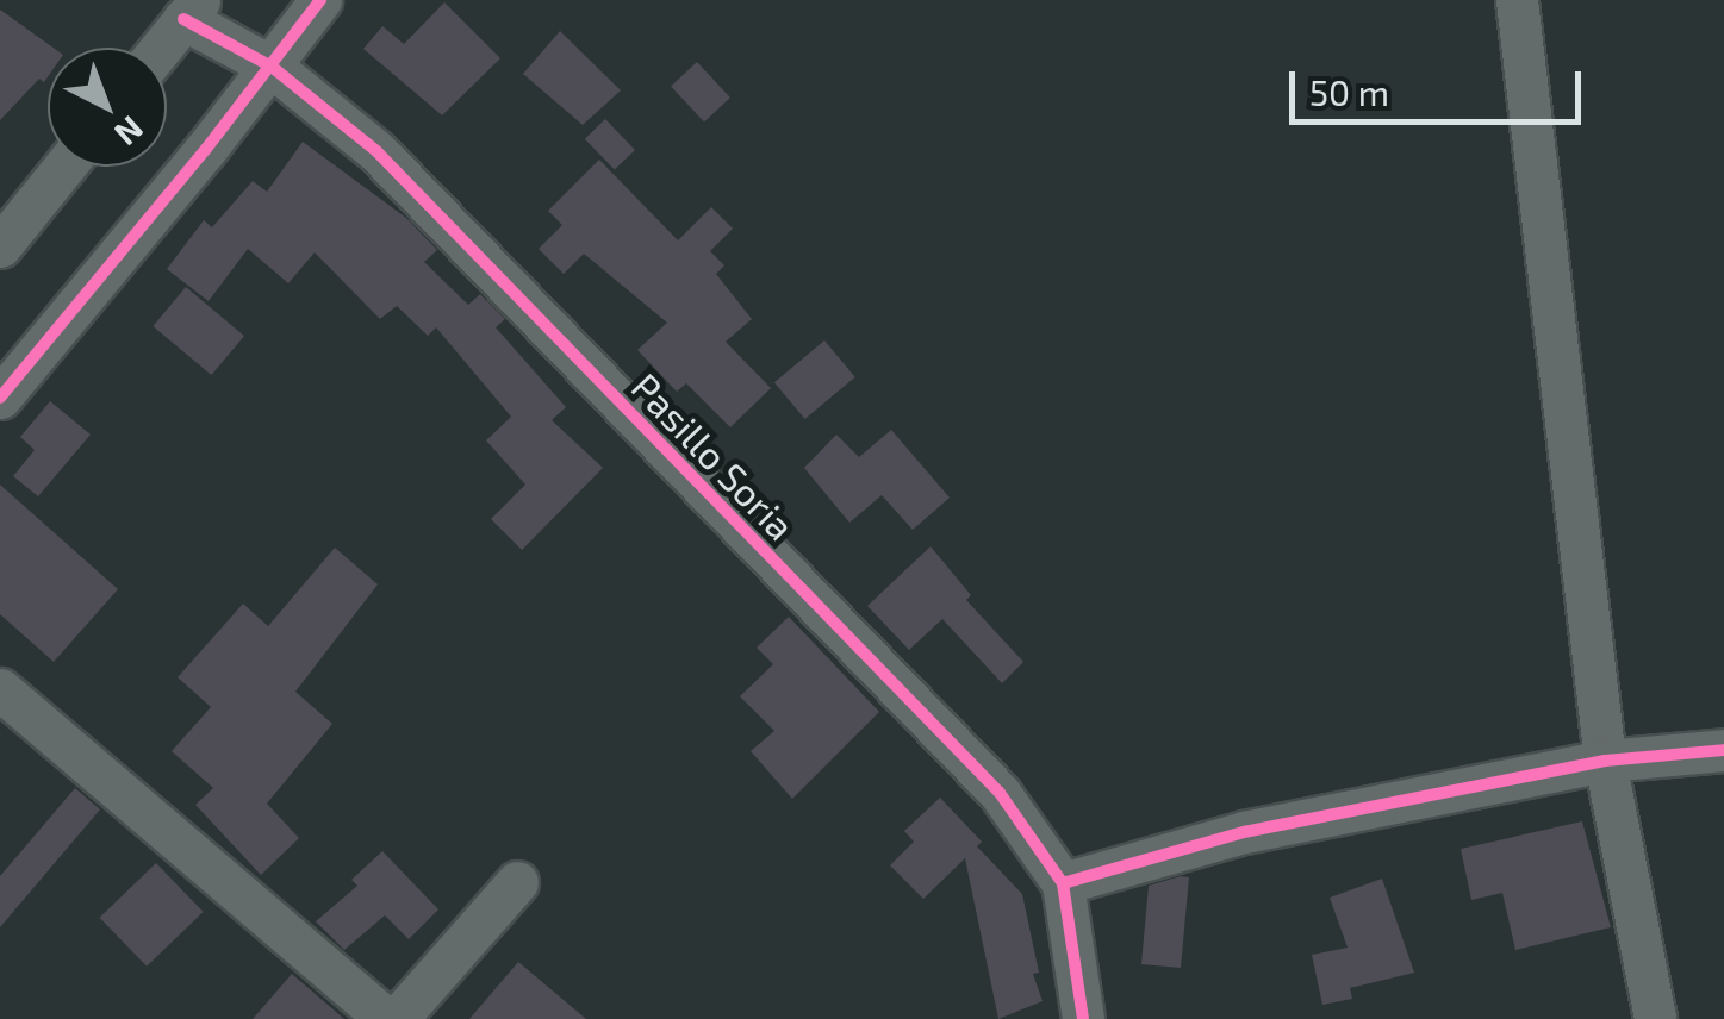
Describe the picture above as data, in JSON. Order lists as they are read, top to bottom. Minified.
{"streets":{"street":["Pasillo Soria"]},"scale_bar":"50 m","north":"bottom right"}
